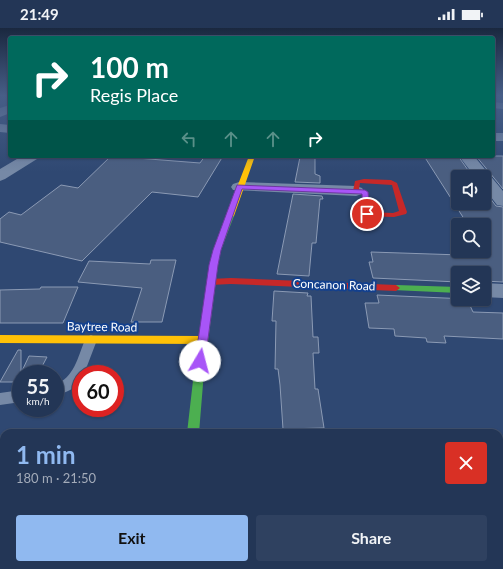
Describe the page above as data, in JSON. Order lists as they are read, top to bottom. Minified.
{"streets":{"street":["Concanon Road","Baytree Road"]},"page":{"status":"21:49","turn":["100 m","Regis Place"],"speed":"55 km/h","limit":"60","heading":["1 min","180 m · 21:50"],"buttons":["Exit","Share"]}}
